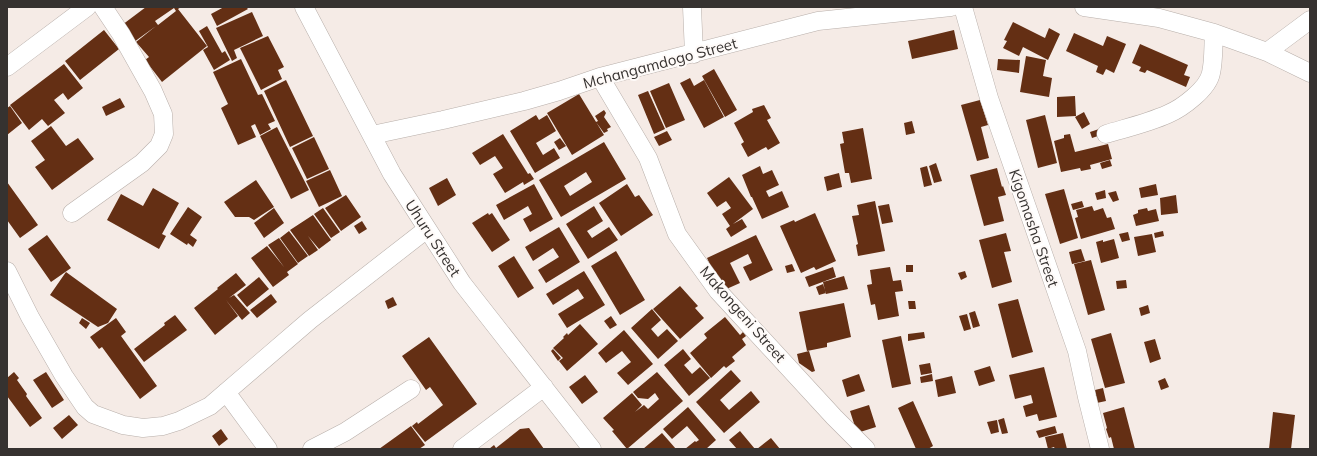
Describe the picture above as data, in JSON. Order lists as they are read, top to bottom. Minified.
{"streets":{"street":["Mchangamdogo Street","Kigomasha Street","Uhuru Street","Makongeni Street"]},"crossings":[["Mchangamdogo Street","Uhuru Street"],["Mchangamdogo Street","Makongeni Street"]]}
